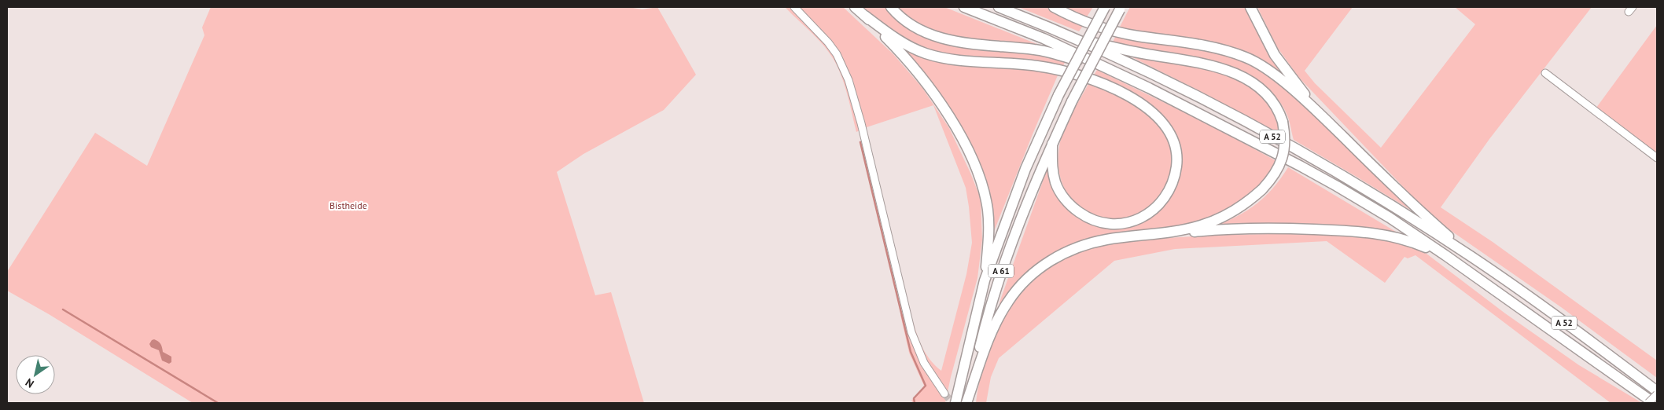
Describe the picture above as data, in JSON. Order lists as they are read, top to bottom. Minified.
{"streets":{"highway":["A 52","A 61"]},"parks":["Bistheide"],"north":"bottom left"}
